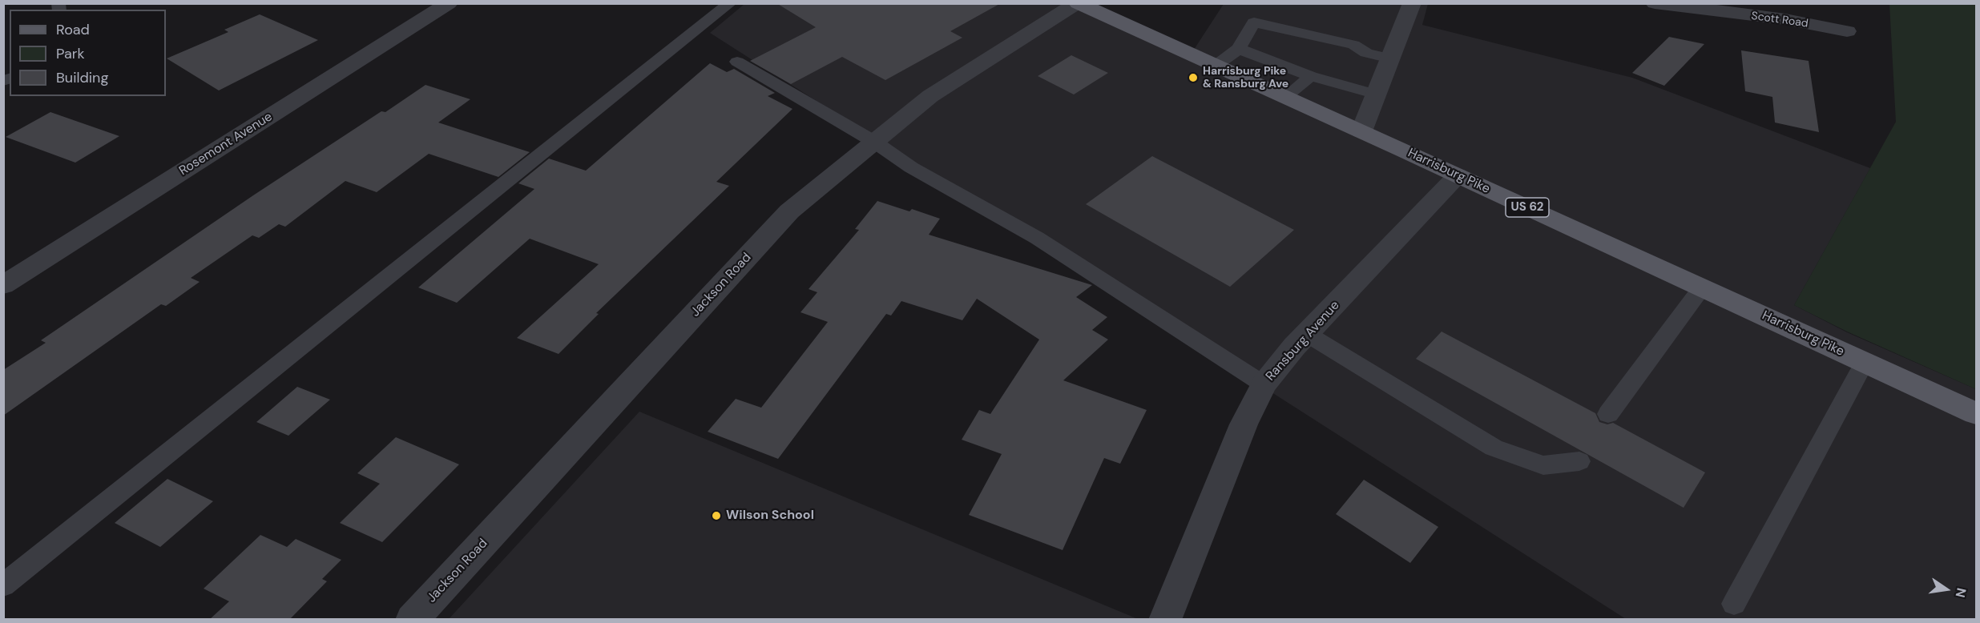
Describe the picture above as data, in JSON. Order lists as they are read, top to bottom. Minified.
{"streets":{"main road":["Harrisburg Pike","US 62"],"street":["Scott Road","Rosemont Avenue","Jackson Road","Ransburg Avenue"]},"crossings":[["Harrisburg Pike","Jackson Road"],["Harrisburg Pike","Ransburg Avenue"]],"places":["Harrisburg Pike & Ransburg Ave","Wilson School"],"legend":["Road","Park","Building"],"north":"right"}
